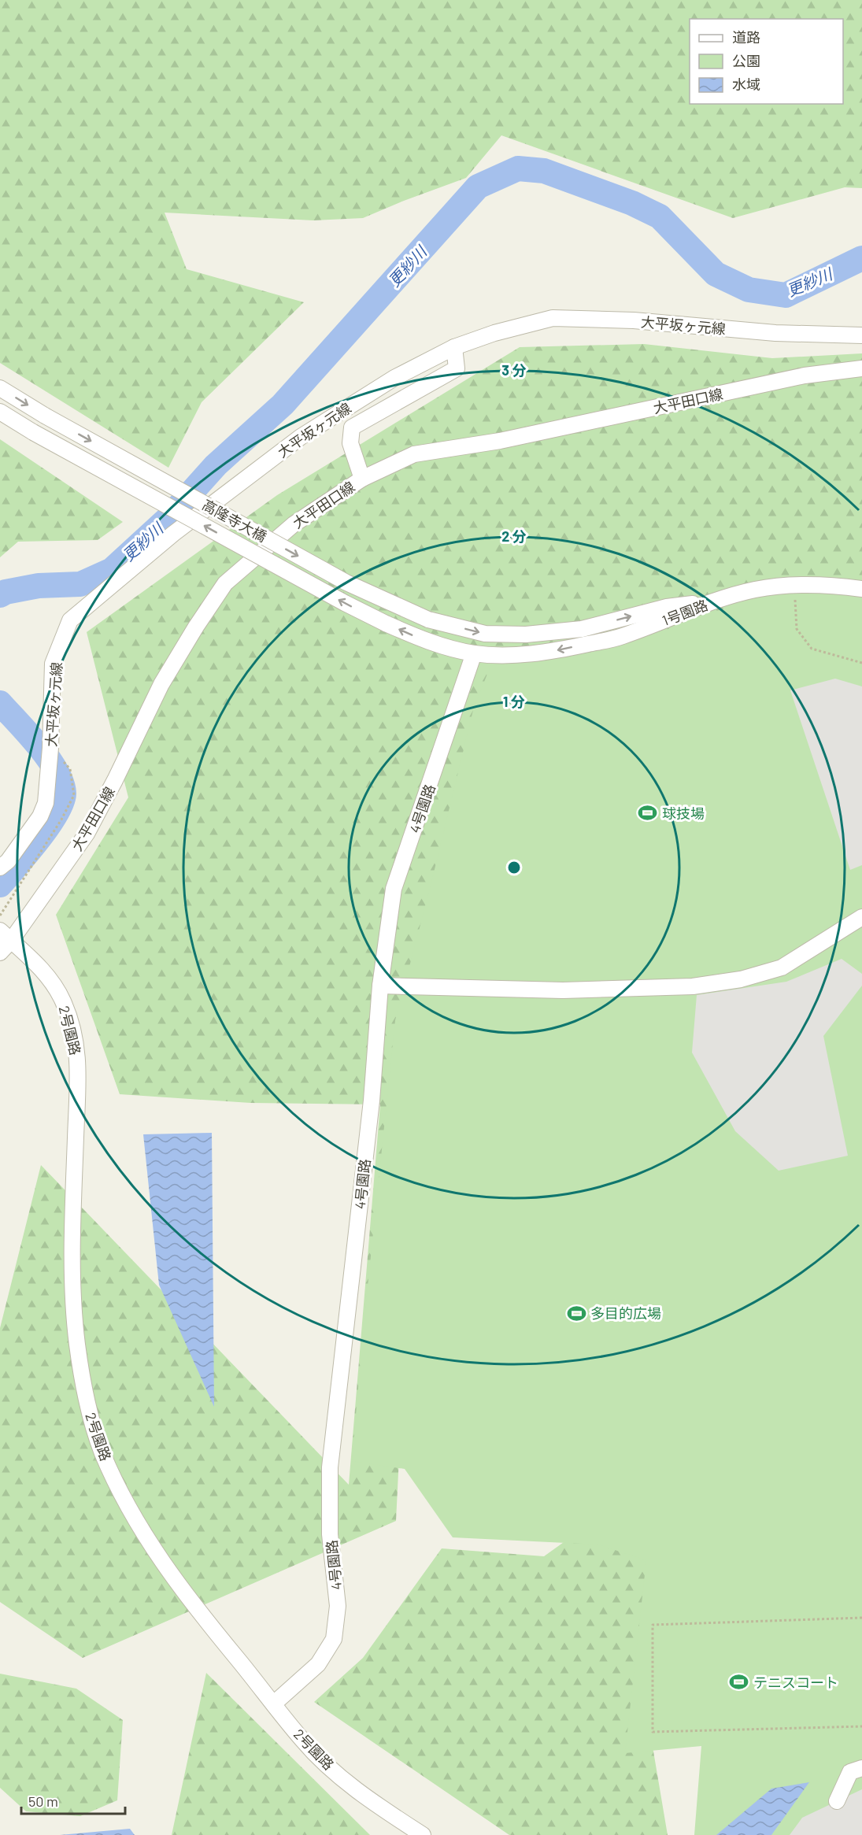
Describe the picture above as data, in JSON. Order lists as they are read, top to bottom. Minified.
{"streets":{"street":["大平坂ヶ元線","大平田口線","高隆寺大橋","1号園路","4号園路","2号園路"]},"crossings":[["大平田口線","2号園路"],["高隆寺大橋","1号園路"],["1号園路","4号園路"],["4号園路","2号園路"]],"one_way":["1号園路"],"water":["更紗川"],"places":{"sports":["球技場","多目的広場","テニスコート"]},"legend":["道路","公園","水域"],"scale_bar":"50 m","rings":["3 分","2 分","1 分"]}
